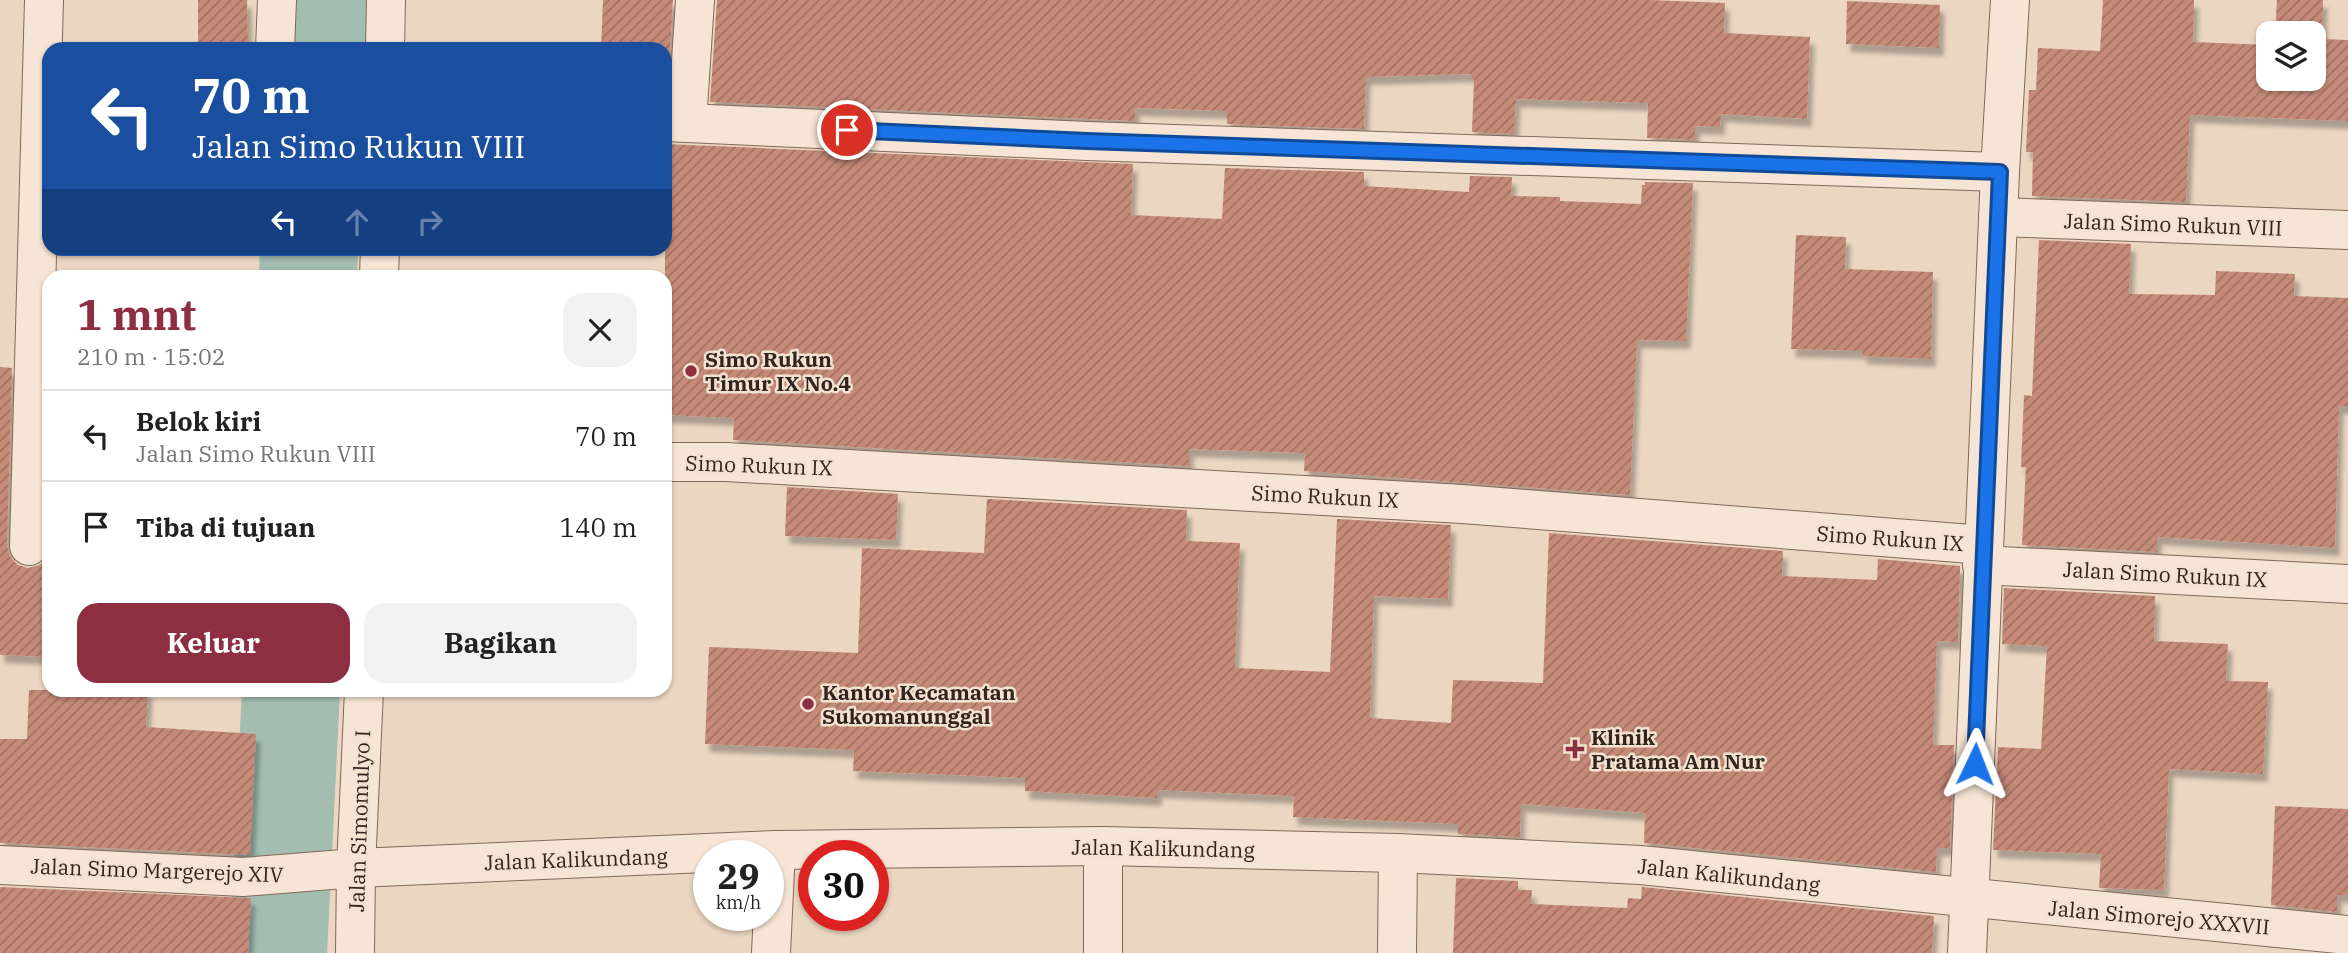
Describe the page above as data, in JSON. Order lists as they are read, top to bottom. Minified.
{"streets":{"street":["Jalan Simo Rukun VIII","Simo Rukun IX","Jalan Simo Rukun IX","Jalan Simomulyo I","Jalan Kalikundang","Jalan Simo Margerejo XIV","Jalan Simorejo XXXVII"]},"crossings":[["Simo Rukun IX","Jalan Simo Rukun IX"],["Jalan Simomulyo I","Jalan Kalikundang"],["Jalan Simomulyo I","Jalan Simo Margerejo XIV"],["Jalan Kalikundang","Jalan Simo Margerejo XIV"],["Jalan Kalikundang","Jalan Simorejo XXXVII"]],"places":{"other":["Simo Rukun Timur IX No.4","Kantor Kecamatan Sukomanunggal"],"health":["Klinik Pratama Am Nur"]},"page":{"turn":["70 m","Jalan Simo Rukun VIII"],"heading":["1 mnt","210 m · 15:02"],"list":[{"name":"Belok kiri","note":"Jalan Simo Rukun VIII","value":"70 m"},{"name":"Tiba di tujuan","value":"140 m"}],"buttons":["Keluar","Bagikan"],"speed":"29 km/h","limit":"30"}}
